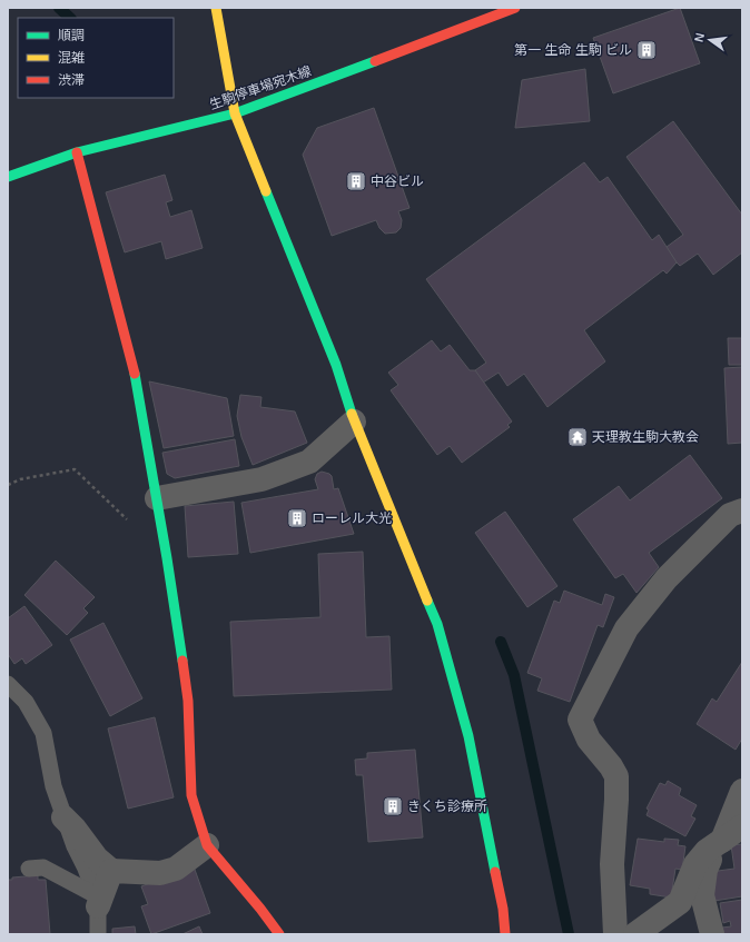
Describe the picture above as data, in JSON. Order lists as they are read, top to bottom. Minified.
{"streets":{"street":["生駒停車場宛木線"]},"places":{"building":["第一 生命 生駒 ビル","中谷ビル","ローレル大光","きくち診療所"],"temple":["天理教生駒大教会"]},"legend":["順調","混雑","渋滞"],"north":"left"}
